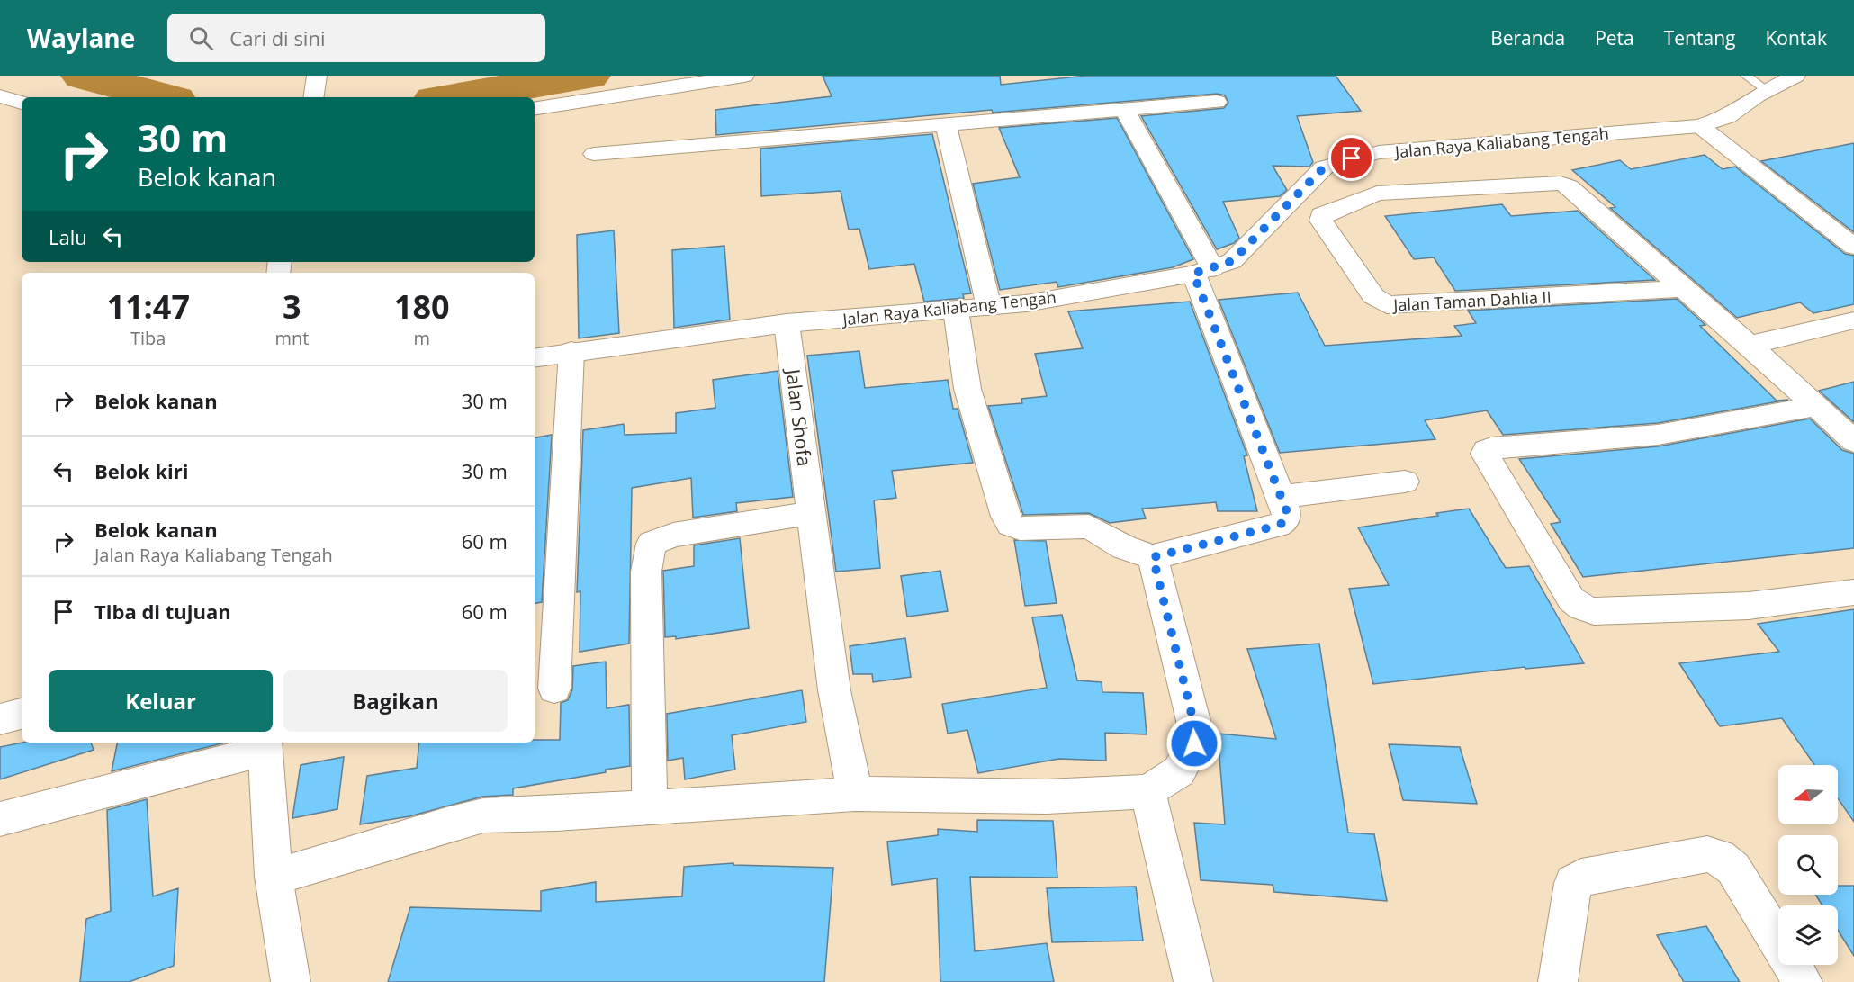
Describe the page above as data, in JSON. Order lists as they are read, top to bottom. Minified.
{"streets":{"street":["Jalan Raya Kaliabang Tengah","Jalan Taman Dahlia II","Jalan Shofa"]},"crossings":[["Jalan Raya Kaliabang Tengah","Jalan Shofa"]],"north":"left","page":{"header":"Waylane","search":"Cari di sini","nav":["Beranda","Peta","Tentang","Kontak"],"turn":["30 m","Belok kanan"],"then":"Lalu","eta":["11:47","Tiba","3","mnt","180","m"],"list":[{"name":"Belok kanan","value":"30 m"},{"name":"Belok kiri","value":"30 m"},{"name":"Belok kanan","note":"Jalan Raya Kaliabang Tengah","value":"60 m"},{"name":"Tiba di tujuan","value":"60 m"}],"buttons":["Keluar","Bagikan"]}}
